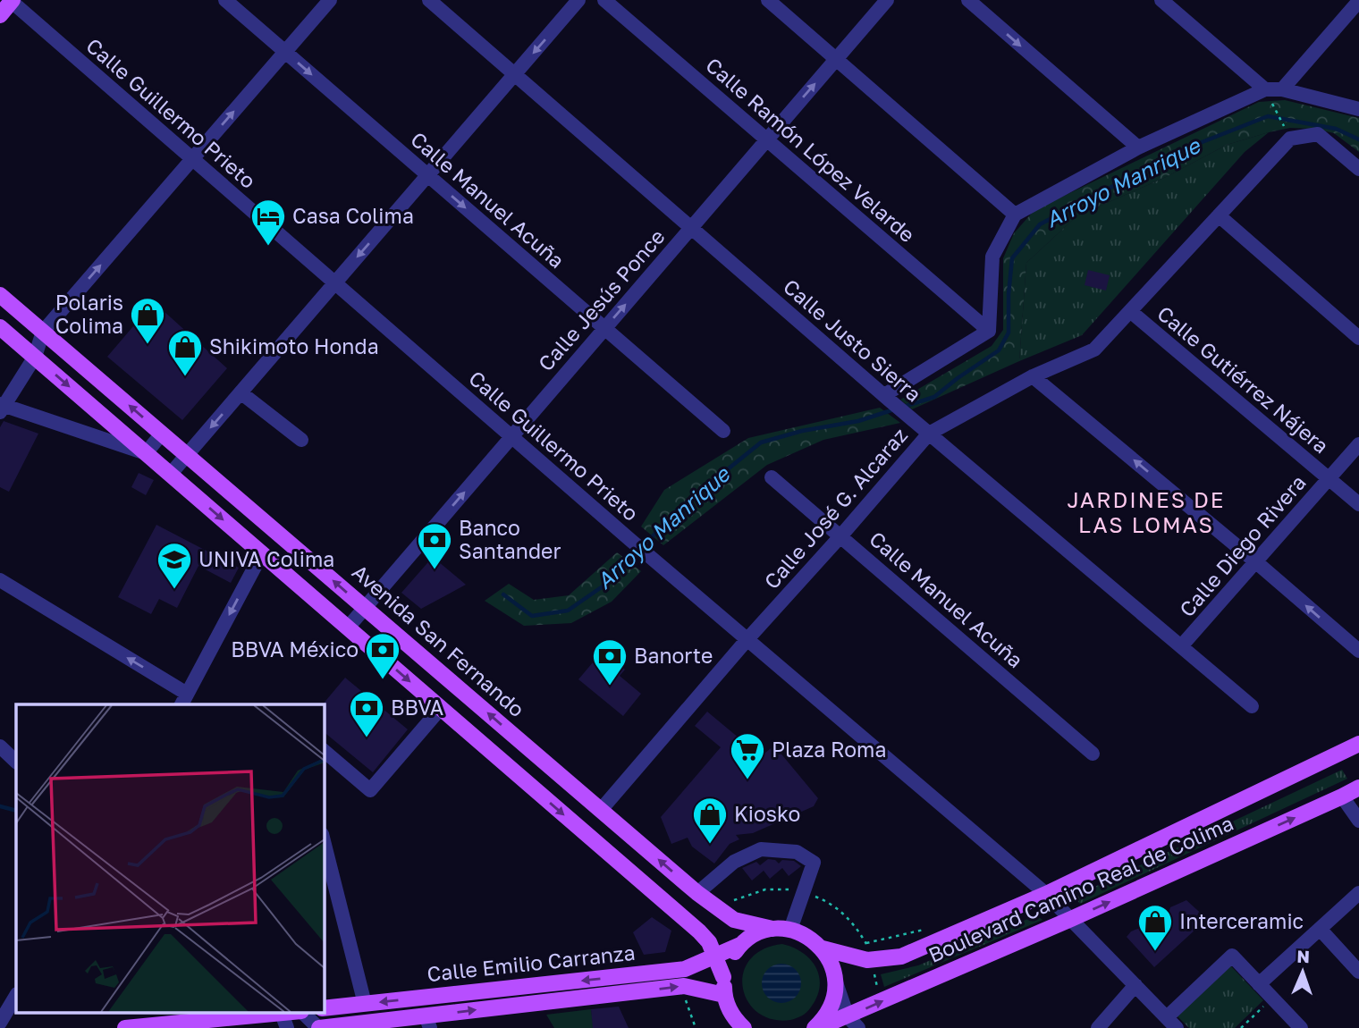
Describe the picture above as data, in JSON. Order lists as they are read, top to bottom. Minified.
{"streets":{"main road":["Avenida San Fernando","Boulevard Camino Real de Colima","Calle Emilio Carranza"],"street":["Calle Guillermo Prieto","Calle Ramón López Velarde","Calle Manuel Acuña","Calle Jesús Ponce","Calle Justo Sierra","Calle Gutiérrez Nájera","Calle José G. Alcaraz","Calle Diego Rivera"]},"crossings":[["Calle Guillermo Prieto","Calle Jesús Ponce"],["Calle Guillermo Prieto","Calle José G. Alcaraz"],["Calle Guillermo Prieto","Boulevard Camino Real de Colima"],["Calle Ramón López Velarde","Calle Jesús Ponce"],["Calle Manuel Acuña","Calle Jesús Ponce"],["Calle Manuel Acuña","Calle José G. Alcaraz"],["Calle Jesús Ponce","Calle Justo Sierra"],["Calle Jesús Ponce","Avenida San Fernando"],["Calle Justo Sierra","Calle José G. Alcaraz"],["Calle Justo Sierra","Calle Diego Rivera"],["Calle Gutiérrez Nájera","Calle José G. Alcaraz"],["Calle Gutiérrez Nájera","Calle Diego Rivera"],["Calle José G. Alcaraz","Avenida San Fernando"],["Avenida San Fernando","Boulevard Camino Real de Colima"],["Avenida San Fernando","Calle Emilio Carranza"]],"one_way":["Calle Manuel Acuña","Calle Jesús Ponce"],"districts":["JARDINES DE LAS LOMAS"],"water":["Arroyo Manrique"],"places":{"hotel":["Casa Colima"],"shop":["Polaris Colima","Shikimoto Honda","Kiosko","Interceramic"],"bank":["Banco Santander","BBVA México","Banorte","BBVA"],"school or university":["UNIVA Colima"],"supermarket":["Plaza Roma"]},"north":"top"}
